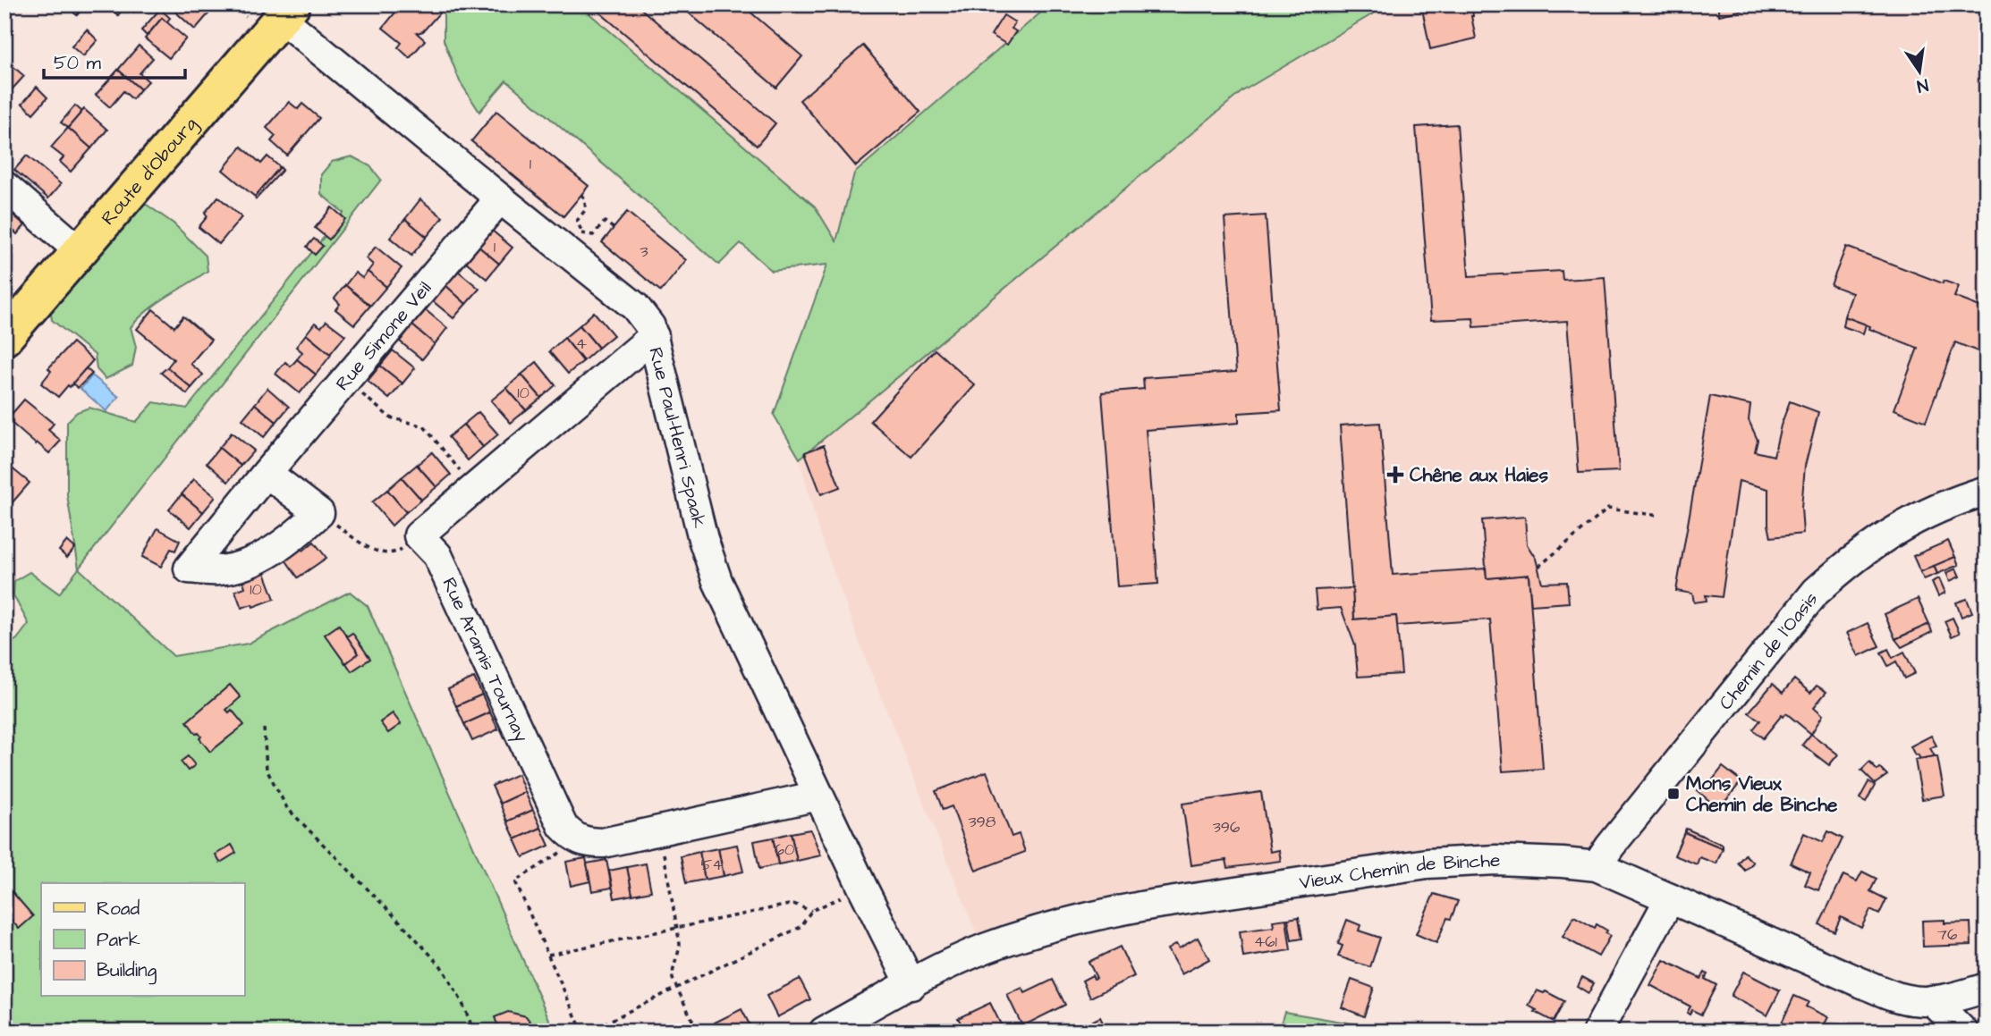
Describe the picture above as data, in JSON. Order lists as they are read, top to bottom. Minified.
{"streets":{"main road":["Route d'Obourg"],"street":["Rue Simone Veil","Rue Paul-Henri Spaak","Chemin de l'Oasis","Rue Aramis Tournay","Vieux Chemin de Binche"]},"crossings":[["Route d'Obourg","Rue Paul-Henri Spaak"],["Rue Simone Veil","Rue Paul-Henri Spaak"],["Rue Paul-Henri Spaak","Vieux Chemin de Binche"],["Chemin de l'Oasis","Vieux Chemin de Binche"]],"places":{"health":["Chêne aux Haies"],"transit":["Mons Vieux Chemin de Binche"]},"house_numbers":["1","1","3","4","10","10","398","396","60","54","76","461"],"legend":["Road","Park","Building"],"scale_bar":"50 m","north":"bottom"}
